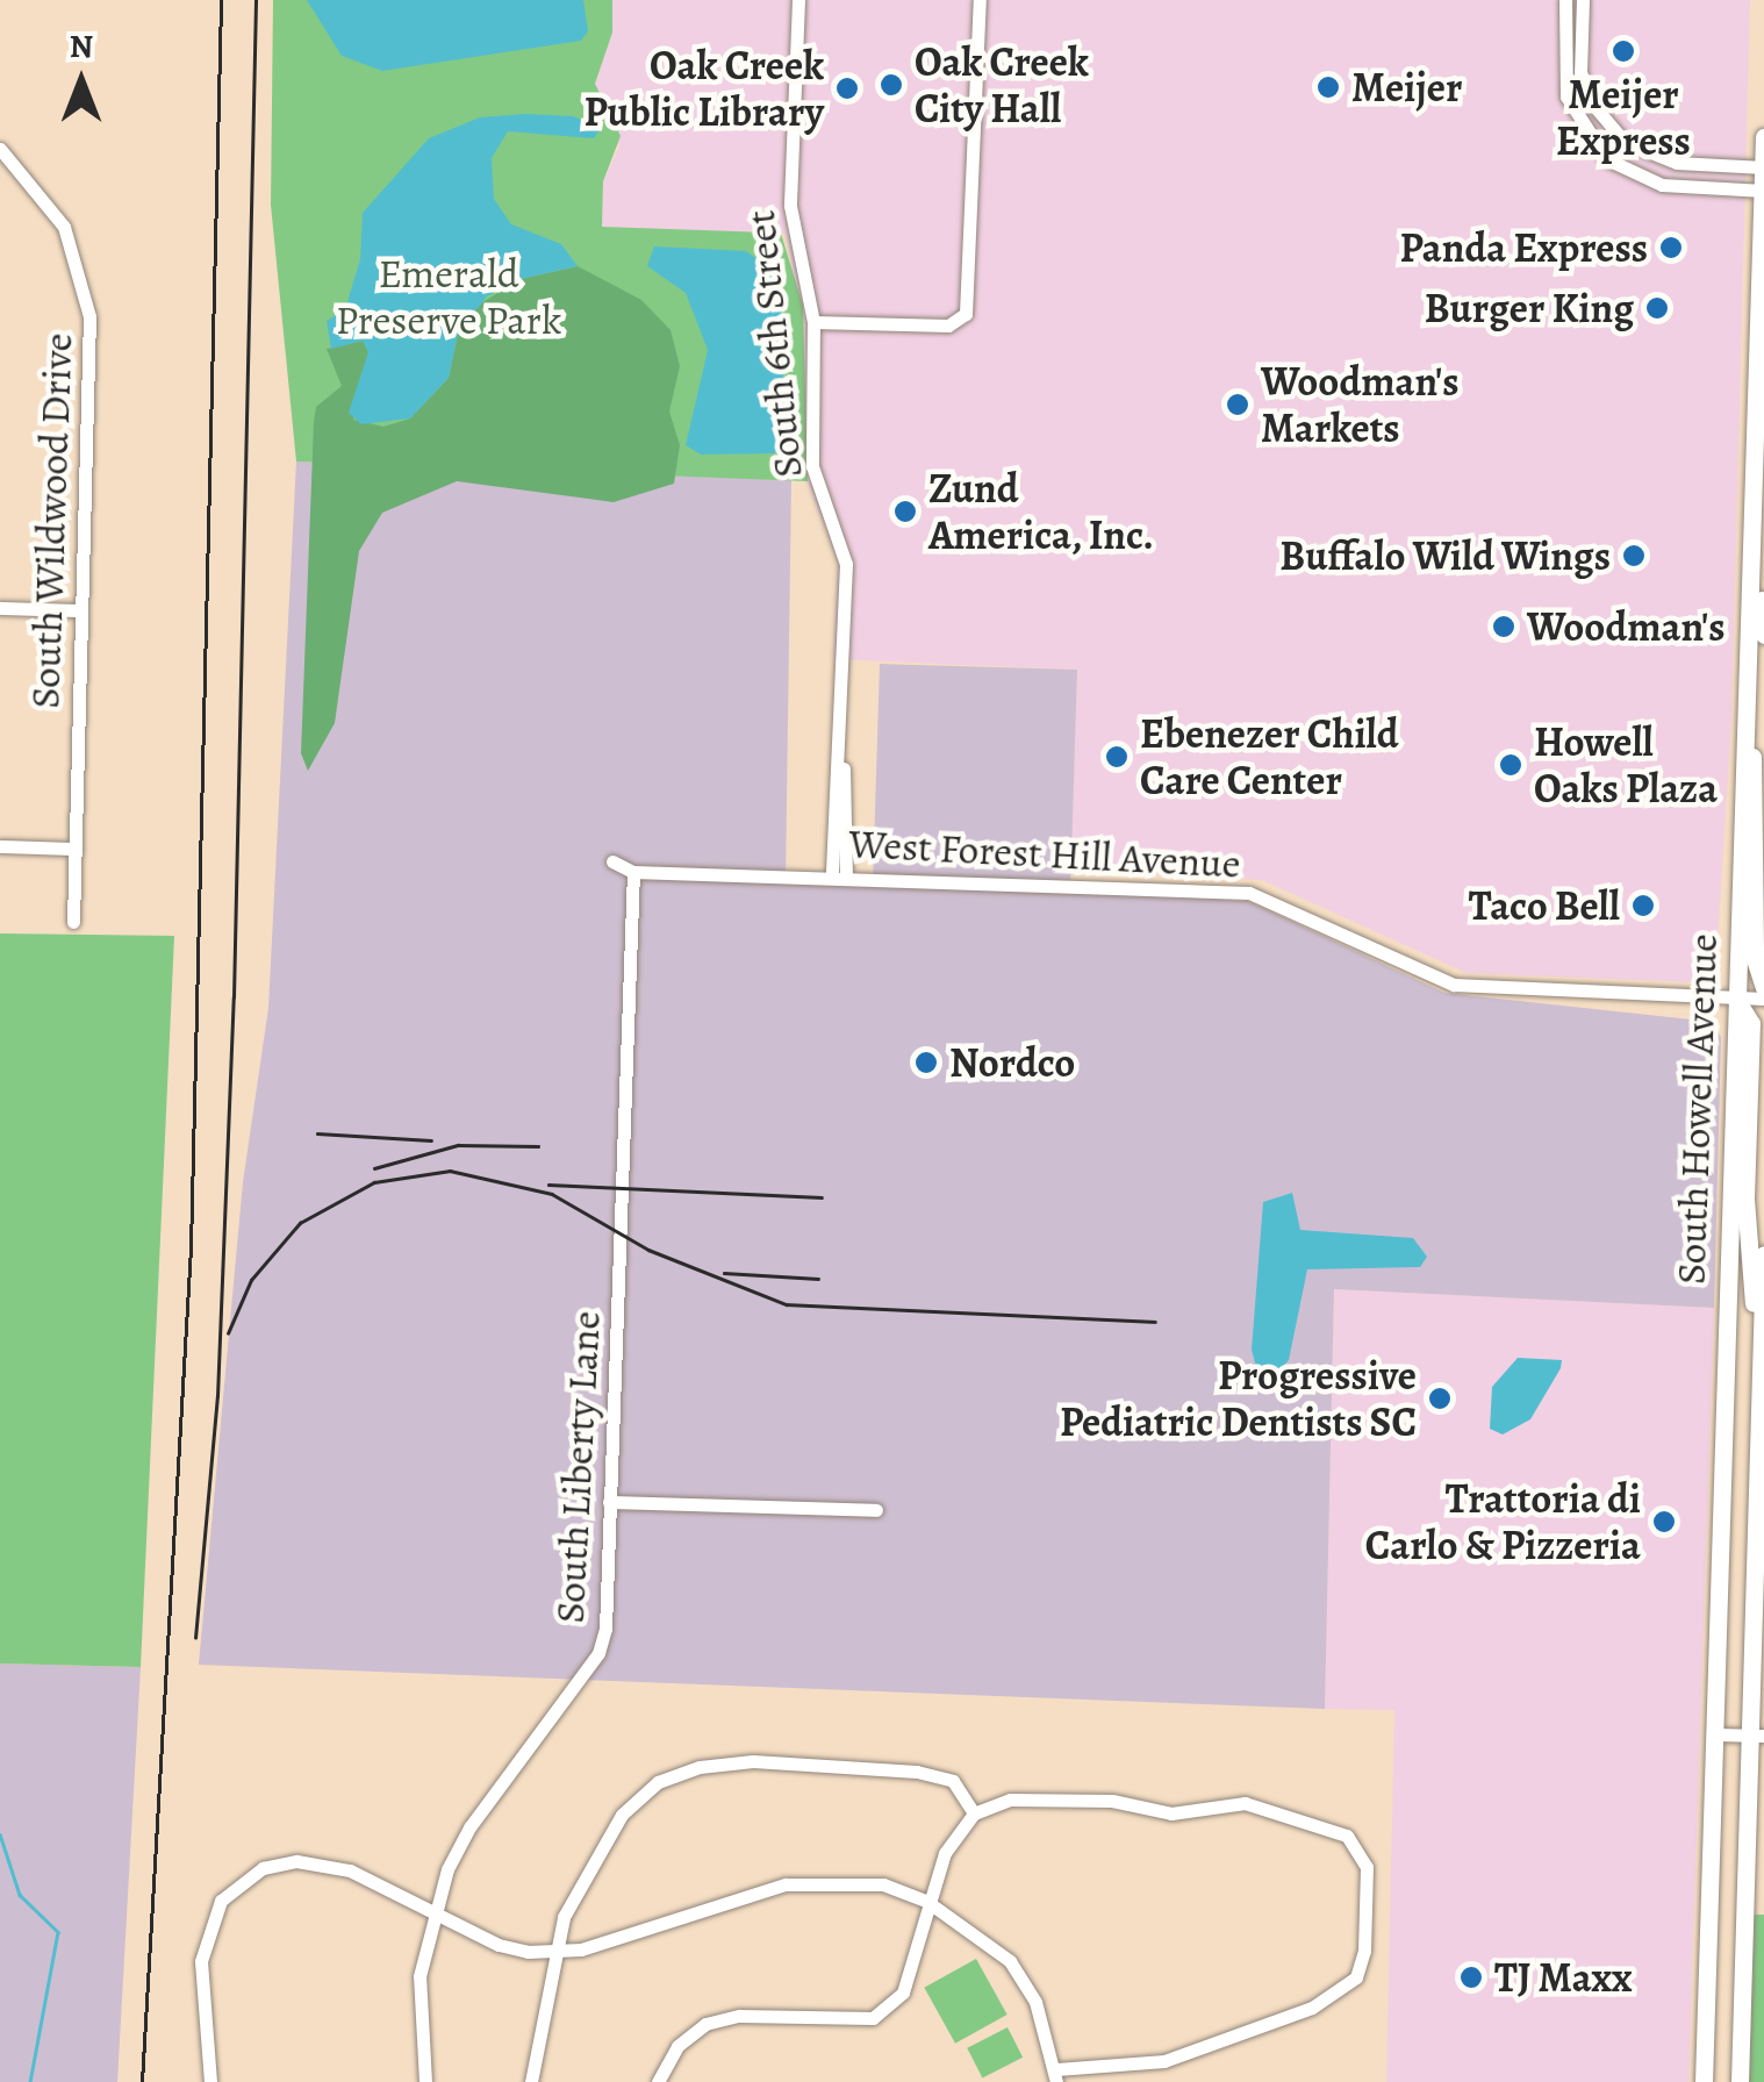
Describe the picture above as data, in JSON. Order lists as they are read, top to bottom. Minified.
{"streets":{"main road":["South Howell Avenue"],"street":["South 6th Street","South Wildwood Drive","West Forest Hill Avenue","South Liberty Lane"]},"crossings":[["South 6th Street","West Forest Hill Avenue"],["West Forest Hill Avenue","South Howell Avenue"],["West Forest Hill Avenue","South Liberty Lane"]],"parks":["Emerald Preserve Park"],"places":["Meijer Express","Oak Creek City Hall","Meijer","Oak Creek Public Library","Panda Express","Burger King","Woodman's Markets","Zund America, Inc.","Buffalo Wild Wings","Woodman's","Ebenezer Child Care Center","Howell Oaks Plaza","Taco Bell","Nordco","Progressive Pediatric Dentists SC","Trattoria di Carlo & Pizzeria","TJ Maxx"],"north":"top"}
